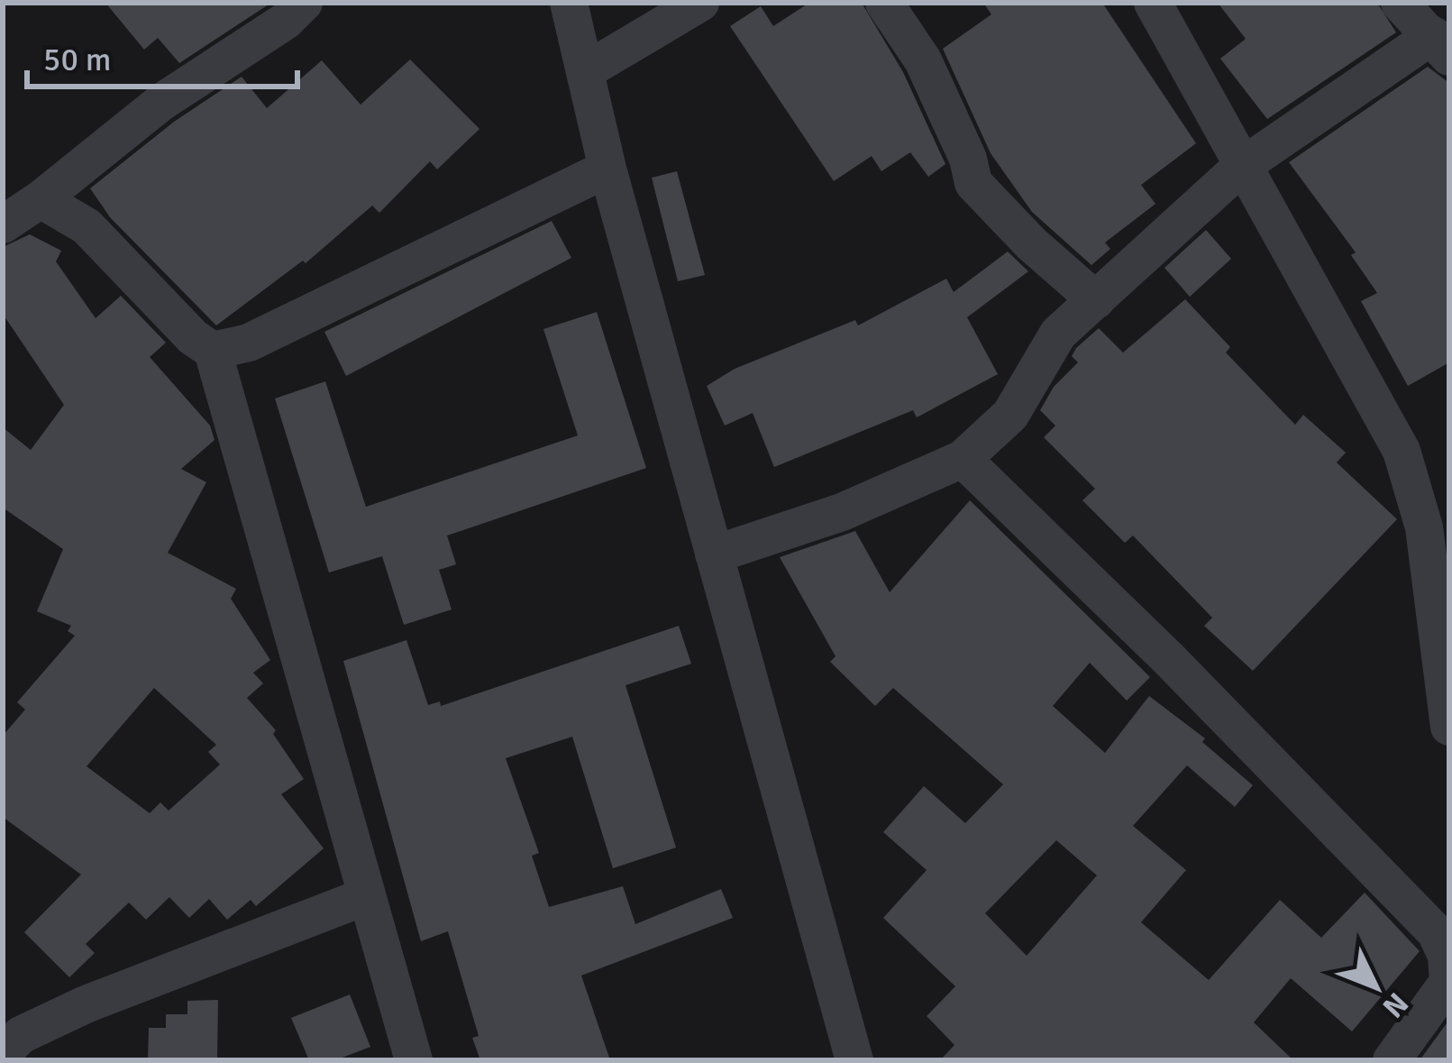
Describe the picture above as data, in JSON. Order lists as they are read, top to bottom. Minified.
{"scale_bar":"50 m","north":"bottom right"}
